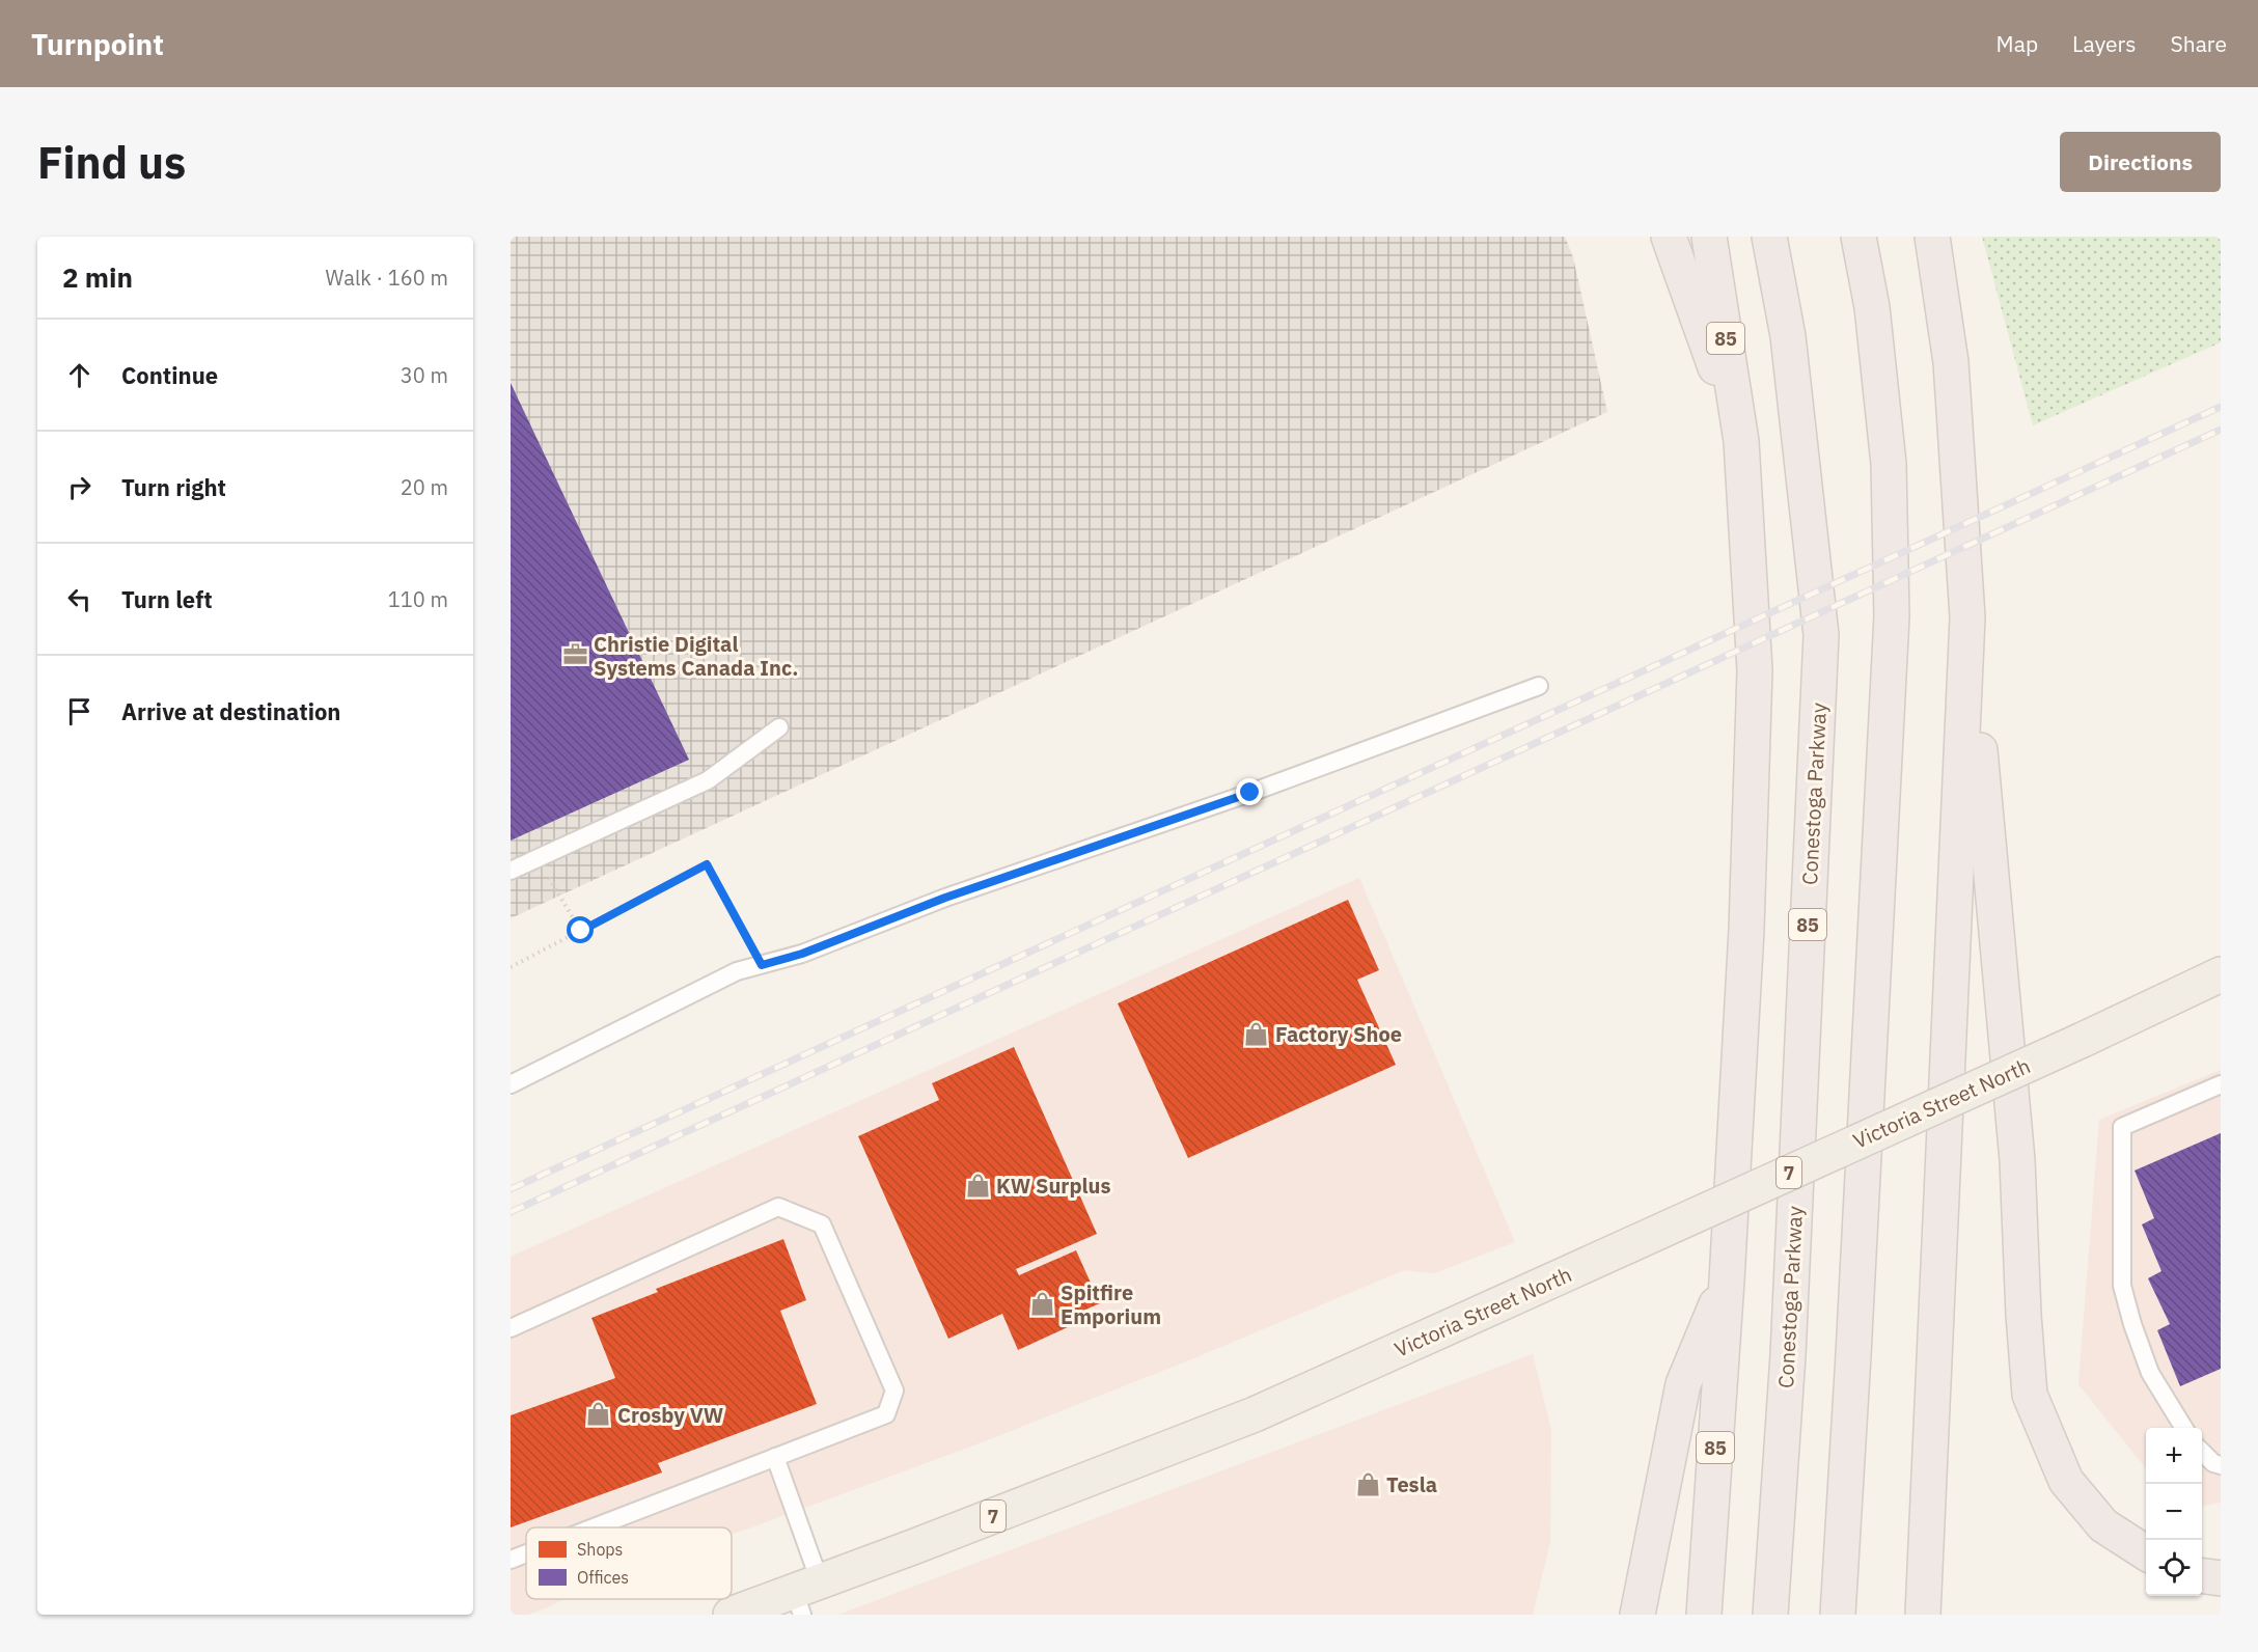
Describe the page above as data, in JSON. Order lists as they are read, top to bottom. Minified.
{"streets":{"highway":["85","Conestoga Parkway"],"main road":["Victoria Street North","7"]},"places":{"office":["Christie Digital Systems Canada Inc."],"shop":["Factory Shoe","KW Surplus","Spitfire Emporium","Crosby VW","Tesla"]},"legend":["Shops","Offices"],"page":{"header":"Turnpoint","nav":["Map","Layers","Share"],"buttons":"Directions","title":"Find us","heading":["2 min","Walk · 160 m"],"list":[["Continue","30 m"],["Turn right","20 m"],["Turn left","110 m"],"Arrive at destination"],"map_buttons":["+","−"]}}
